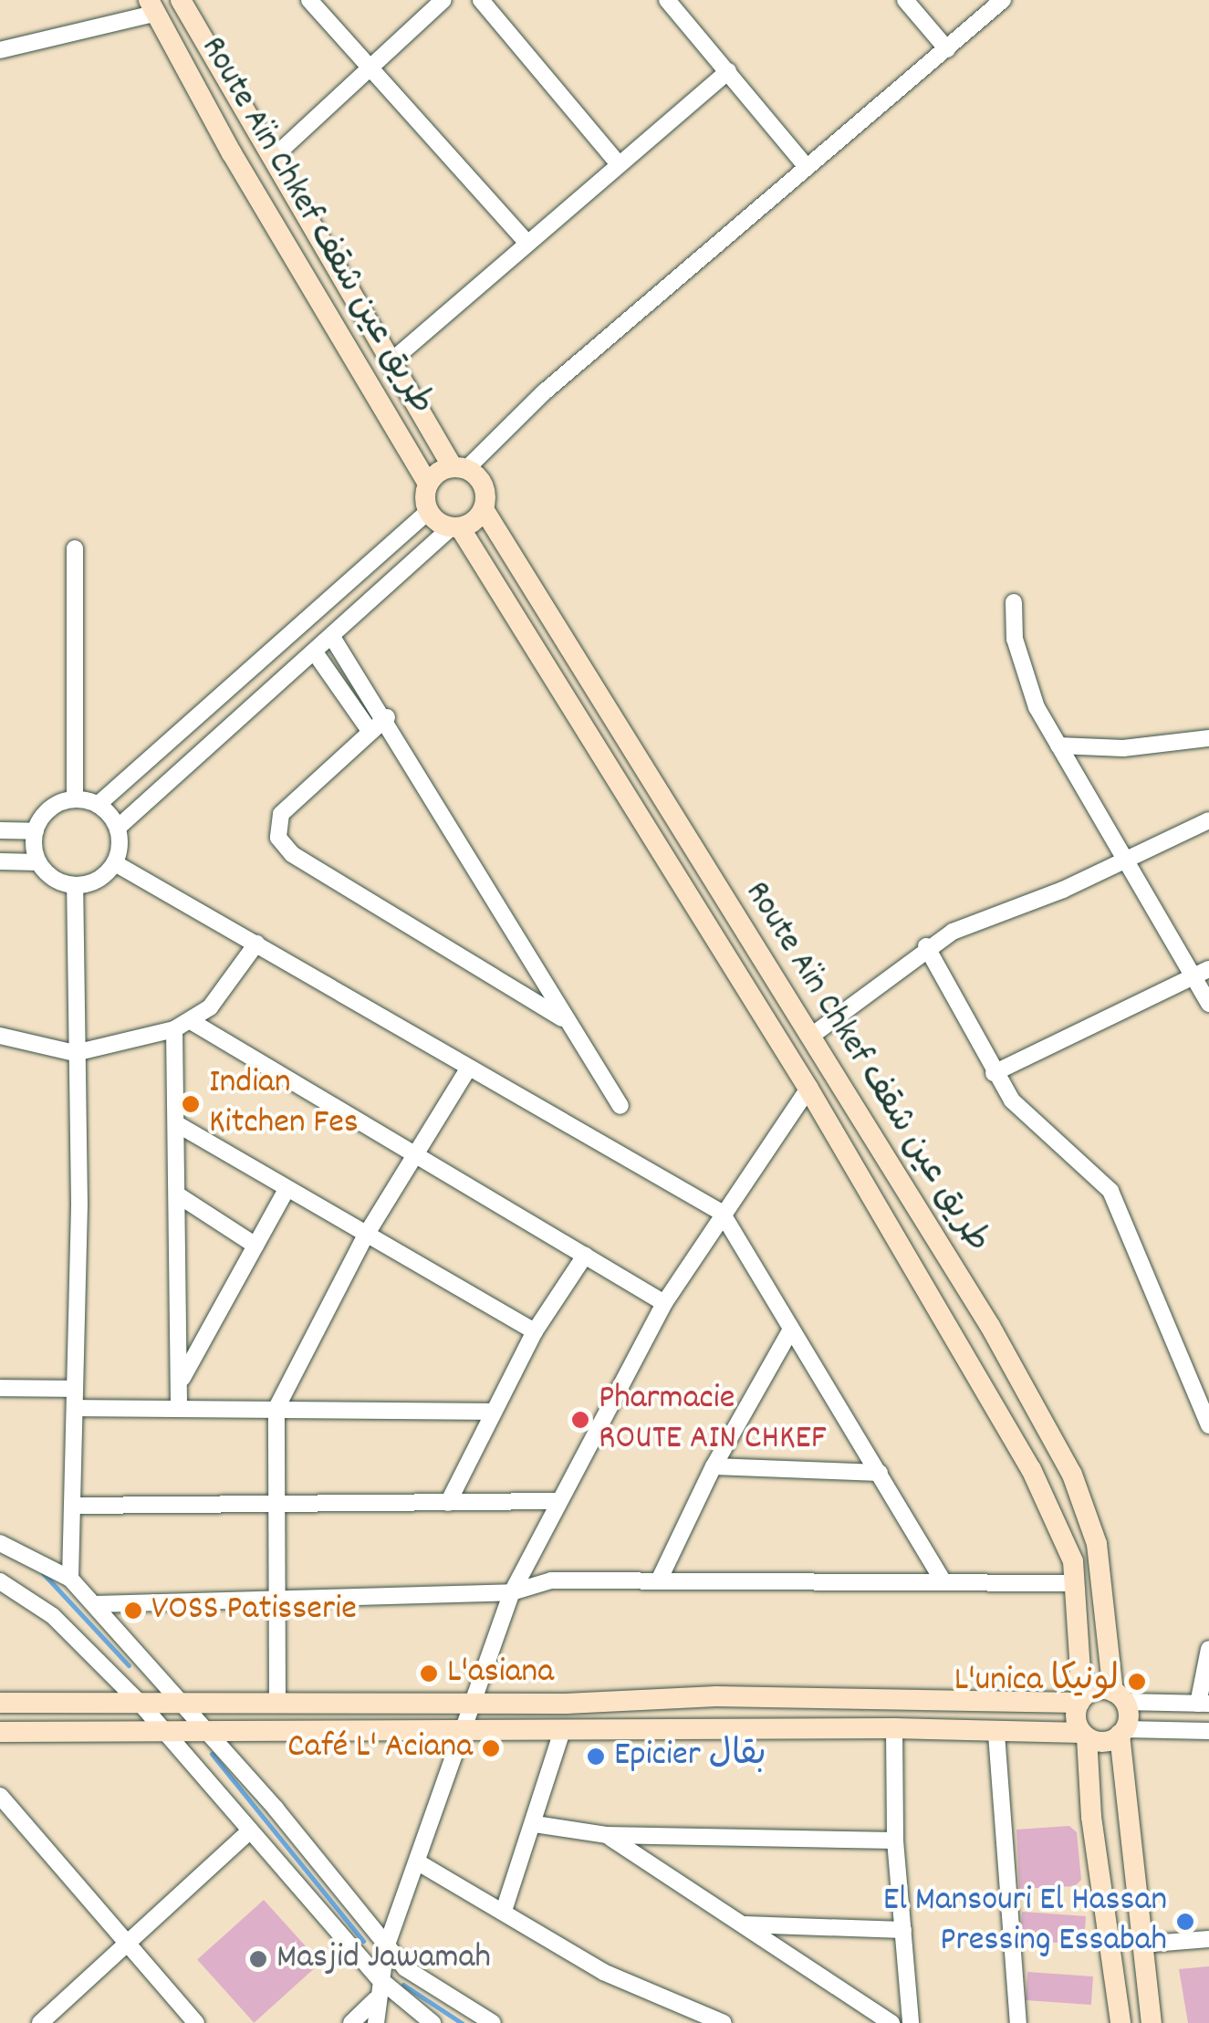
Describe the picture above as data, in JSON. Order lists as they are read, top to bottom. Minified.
{"streets":{"main road":["Route Aïn Chkef طريق عين شقف"]},"places":["Indian Kitchen Fes","Pharmacie ROUTE AIN CHKEF","VOSS Patisserie","L'asiana","L'unica لونيكا","Café L' Aciana","Epicier بقال","El Mansouri El Hassan Pressing Essabah","Masjid Jawamah"]}
